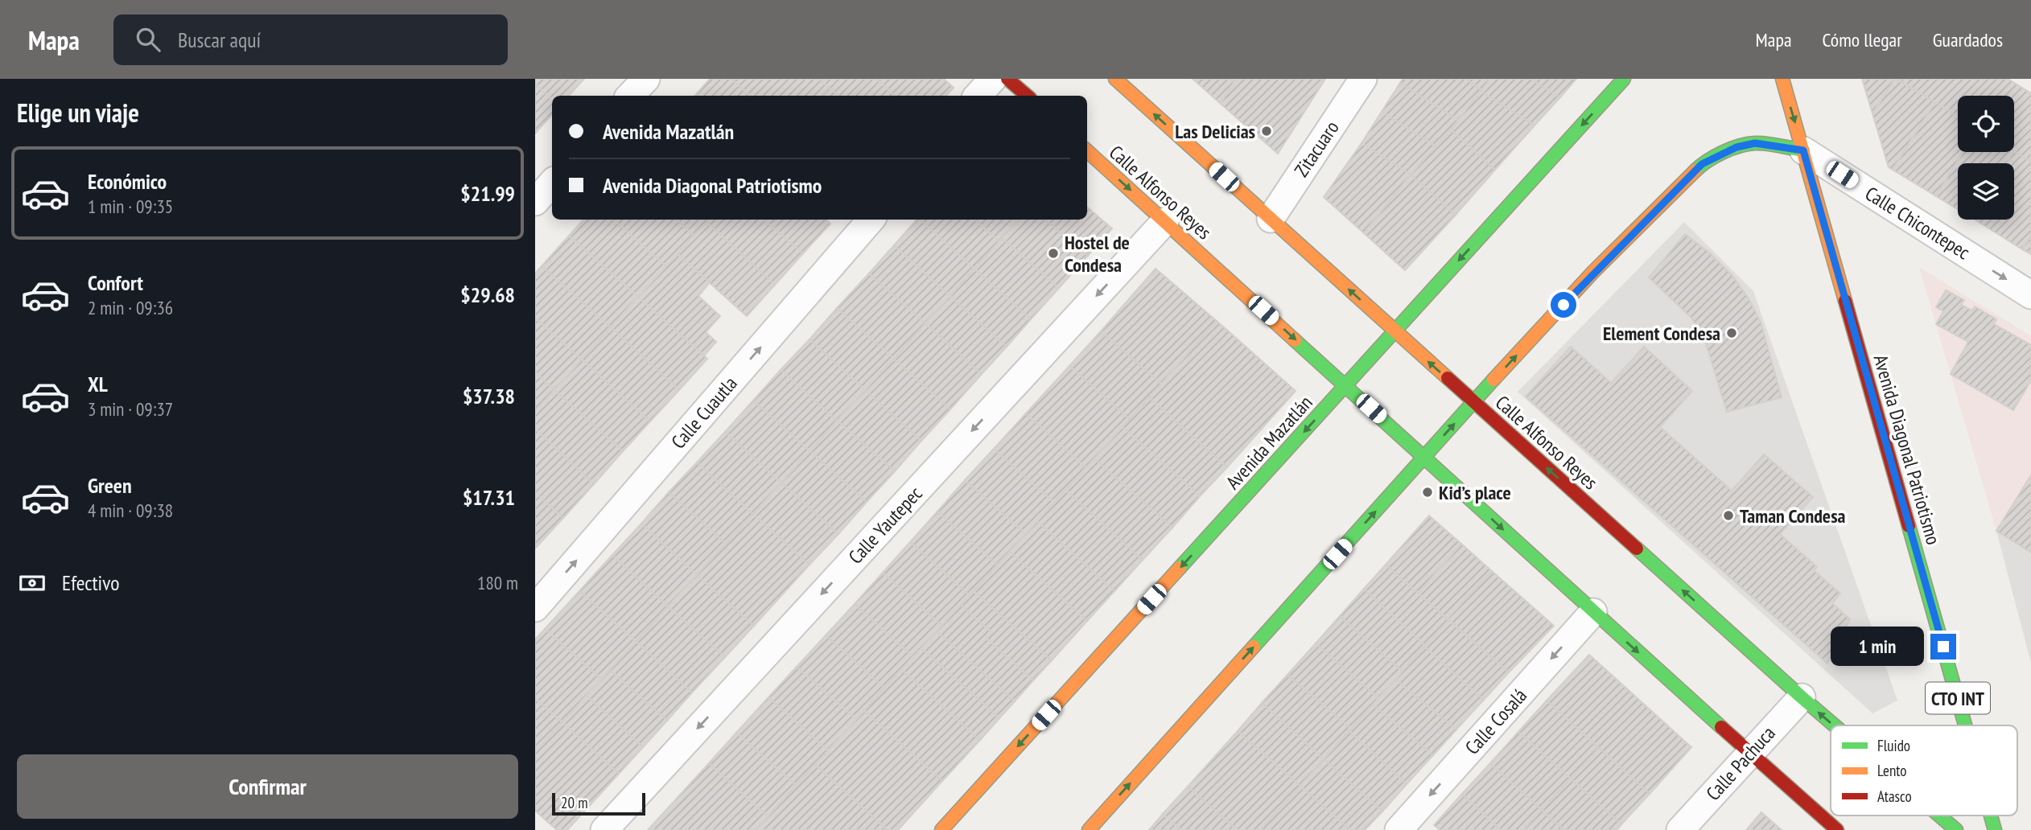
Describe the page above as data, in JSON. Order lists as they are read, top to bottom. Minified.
{"streets":{"main road":["Calle Alfonso Reyes","Avenida Mazatlán","Avenida Diagonal Patriotismo","CTO INT"],"street":["Zitacuaro","Calle Chicontepec","Calle Cuautla","Calle Yautepec","Calle Cosalá","Calle Pachuca"]},"crossings":[["Zitacuaro","Calle Alfonso Reyes"],["Calle Alfonso Reyes","Avenida Mazatlán"],["Calle Alfonso Reyes","Calle Yautepec"],["Calle Alfonso Reyes","Calle Cosalá"],["Calle Alfonso Reyes","Calle Pachuca"],["Calle Chicontepec","Avenida Diagonal Patriotismo"]],"one_way":["Calle Chicontepec","Calle Cuautla","Calle Yautepec","Calle Cosalá"],"places":["Las Delicias","Hostel de Condesa","Element Condesa","Kid’s place","Taman Condesa"],"legend":["Fluido","Lento","Atasco"],"scale_bar":"20 m","page":{"header":"Mapa","search":"Buscar aquí","nav":["Mapa","Cómo llegar","Guardados"],"heading":"Elige un viaje","banner":["Avenida Mazatlán","Avenida Diagonal Patriotismo"],"list":[{"name":"Económico","note":"1 min · 09:35","value":"$21.99"},{"name":"Confort","note":"2 min · 09:36","value":"$29.68"},{"name":"XL","note":"3 min · 09:37","value":"$37.38"},{"name":"Green","note":"4 min · 09:38","value":"$17.31"}],"pay":["Efectivo","180 m"],"bubble":"1 min","buttons":"Confirmar","scale":"20 m"}}
